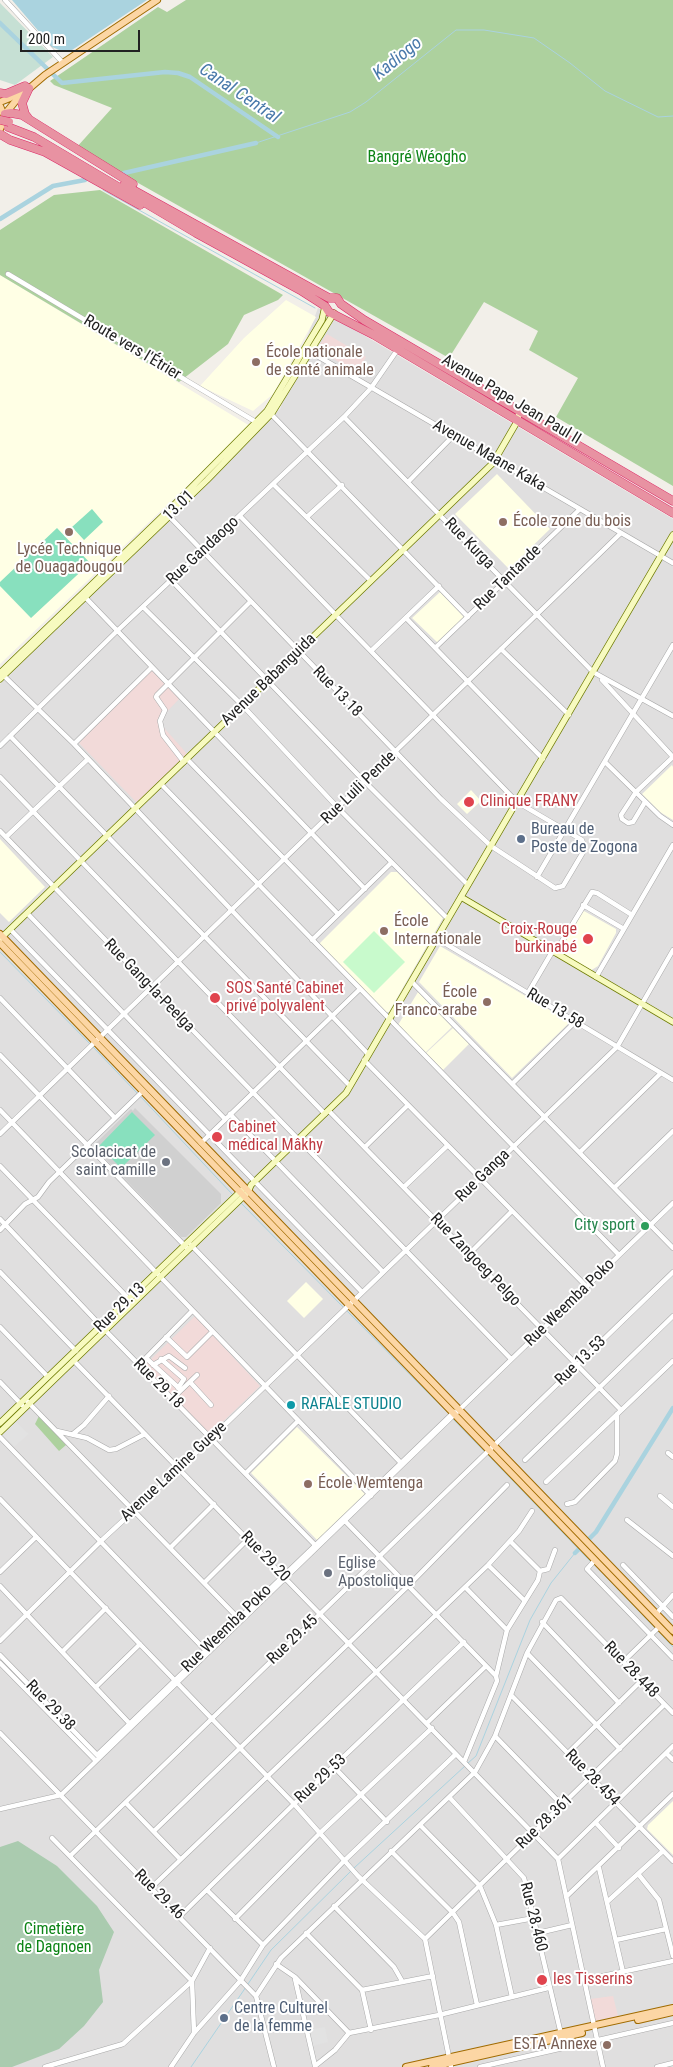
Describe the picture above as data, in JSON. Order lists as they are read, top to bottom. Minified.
{"streets":{"highway":["Avenue Pape Jean Paul II"],"street":["Route vers l'Étrier","Avenue Maane Kaka","13.01","Rue Kurga","Rue Gandaogo","Rue Tantande","Avenue Babanguida","Rue 13.18","Rue Luili Pende","Rue Gang-la-Peelga","Rue 13.58","Rue Ganga","Rue Zangoeg Pelgo","Rue Weemba Poko","Rue 29.13","Rue 13.53","Rue 29.18","Avenue Lamine Gueye","Rue 29.20","Rue 29.45","Rue 28.448","Rue 29.38","Rue 28.454","Rue 29.53","Rue 28.361","Rue 29.46","Rue 28.460"]},"crossings":[["Route vers l'Étrier","13.01"],["Avenue Pape Jean Paul II","13.01"],["Avenue Pape Jean Paul II","Rue Gandaogo"],["Avenue Pape Jean Paul II","Avenue Babanguida"],["Avenue Maane Kaka","13.01"],["Avenue Maane Kaka","Rue Gandaogo"],["Avenue Maane Kaka","Rue Tantande"],["Avenue Maane Kaka","Avenue Babanguida"],["Avenue Maane Kaka","Rue Luili Pende"],["13.01","Rue 13.18"],["Rue Kurga","Rue Gandaogo"],["Rue Kurga","Rue Tantande"],["Rue Kurga","Avenue Babanguida"],["Rue Kurga","Rue Luili Pende"],["Rue Gandaogo","Rue 13.18"],["Avenue Babanguida","Rue 13.18"],["Avenue Babanguida","Rue Gang-la-Peelga"],["Avenue Babanguida","Rue Zangoeg Pelgo"],["Rue 13.18","Rue Luili Pende"],["Rue Luili Pende","Rue Gang-la-Peelga"],["Rue Luili Pende","Rue Zangoeg Pelgo"],["Rue Gang-la-Peelga","Rue Ganga"],["Rue Gang-la-Peelga","Rue Weemba Poko"],["Rue 13.58","Rue Ganga"],["Rue Ganga","Rue Zangoeg Pelgo"],["Rue Ganga","Avenue Lamine Gueye"],["Rue Zangoeg Pelgo","Rue Weemba Poko"],["Rue Zangoeg Pelgo","Rue 13.53"],["Rue Weemba Poko","Rue 29.18"],["Rue Weemba Poko","Rue 29.20"],["Rue Weemba Poko","Rue 29.38"],["Rue Weemba Poko","Rue 29.46"],["Rue 29.13","Rue 29.18"],["Rue 13.53","Rue 29.45"],["Rue 29.18","Avenue Lamine Gueye"],["Avenue Lamine Gueye","Rue 29.20"],["Rue 29.20","Rue 29.45"],["Rue 29.20","Rue 29.53"],["Rue 29.45","Rue 29.46"],["Rue 28.448","Rue 28.361"],["Rue 28.454","Rue 28.361"],["Rue 29.53","Rue 29.46"],["Rue 28.361","Rue 28.460"]],"water":["Kadiogo","Canal Central"],"parks":["Bangré Wéogho","Cimetière de Dagnoen"],"places":["École nationale de santé animale","École zone du bois","Lycée Technique de Ouagadougou","Clinique FRANY","Bureau de Poste de Zogona","École Internationale","Croix-Rouge burkinabé","SOS Santé Cabinet privé polyvalent","École Franco-arabe","Cabinet médical Mâkhy","Scolacicat de saint camille","City sport","RAFALE STUDIO","École Wemtenga","Eglise Apostolique","les Tisserins","Centre Culturel de la femme","ESTA Annexe"],"scale_bar":"200 m"}
